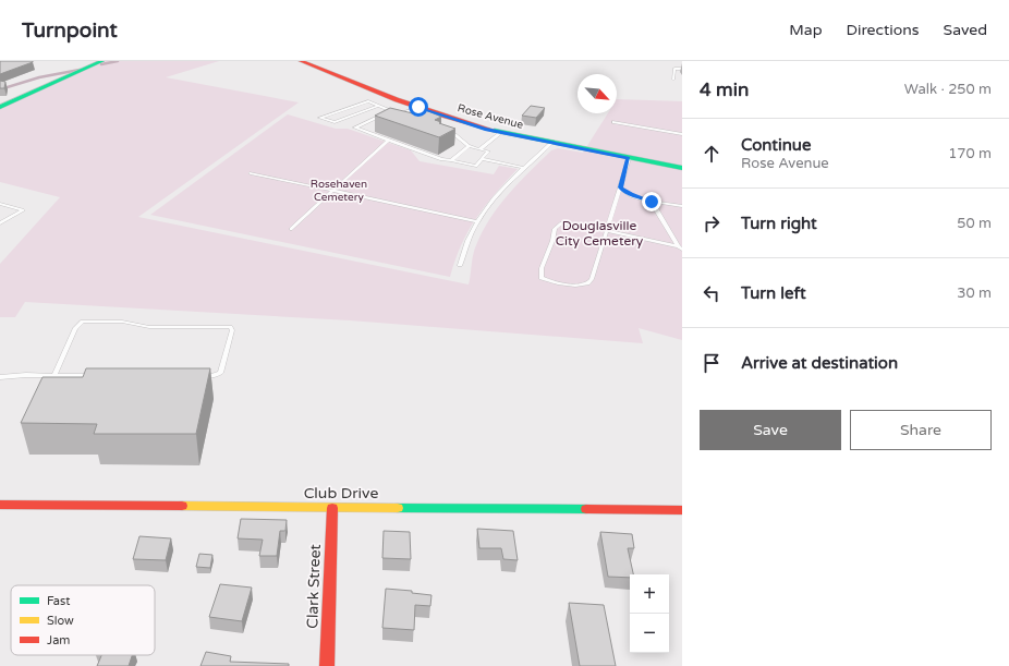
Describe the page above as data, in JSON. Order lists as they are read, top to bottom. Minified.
{"streets":{"street":["Rose Avenue","Club Drive","Clark Street"]},"crossings":[["Club Drive","Clark Street"]],"parks":["Rosehaven Cemetery","Douglasville City Cemetery"],"legend":["Fast","Slow","Jam"],"north":"bottom right","page":{"header":"Turnpoint","nav":["Map","Directions","Saved"],"heading":["4 min","Walk · 250 m"],"list":[["Continue","Rose Avenue","170 m"],["Turn right","50 m"],["Turn left","30 m"],"Arrive at destination"],"buttons":["Save","Share"],"map_buttons":["+","−"]}}
